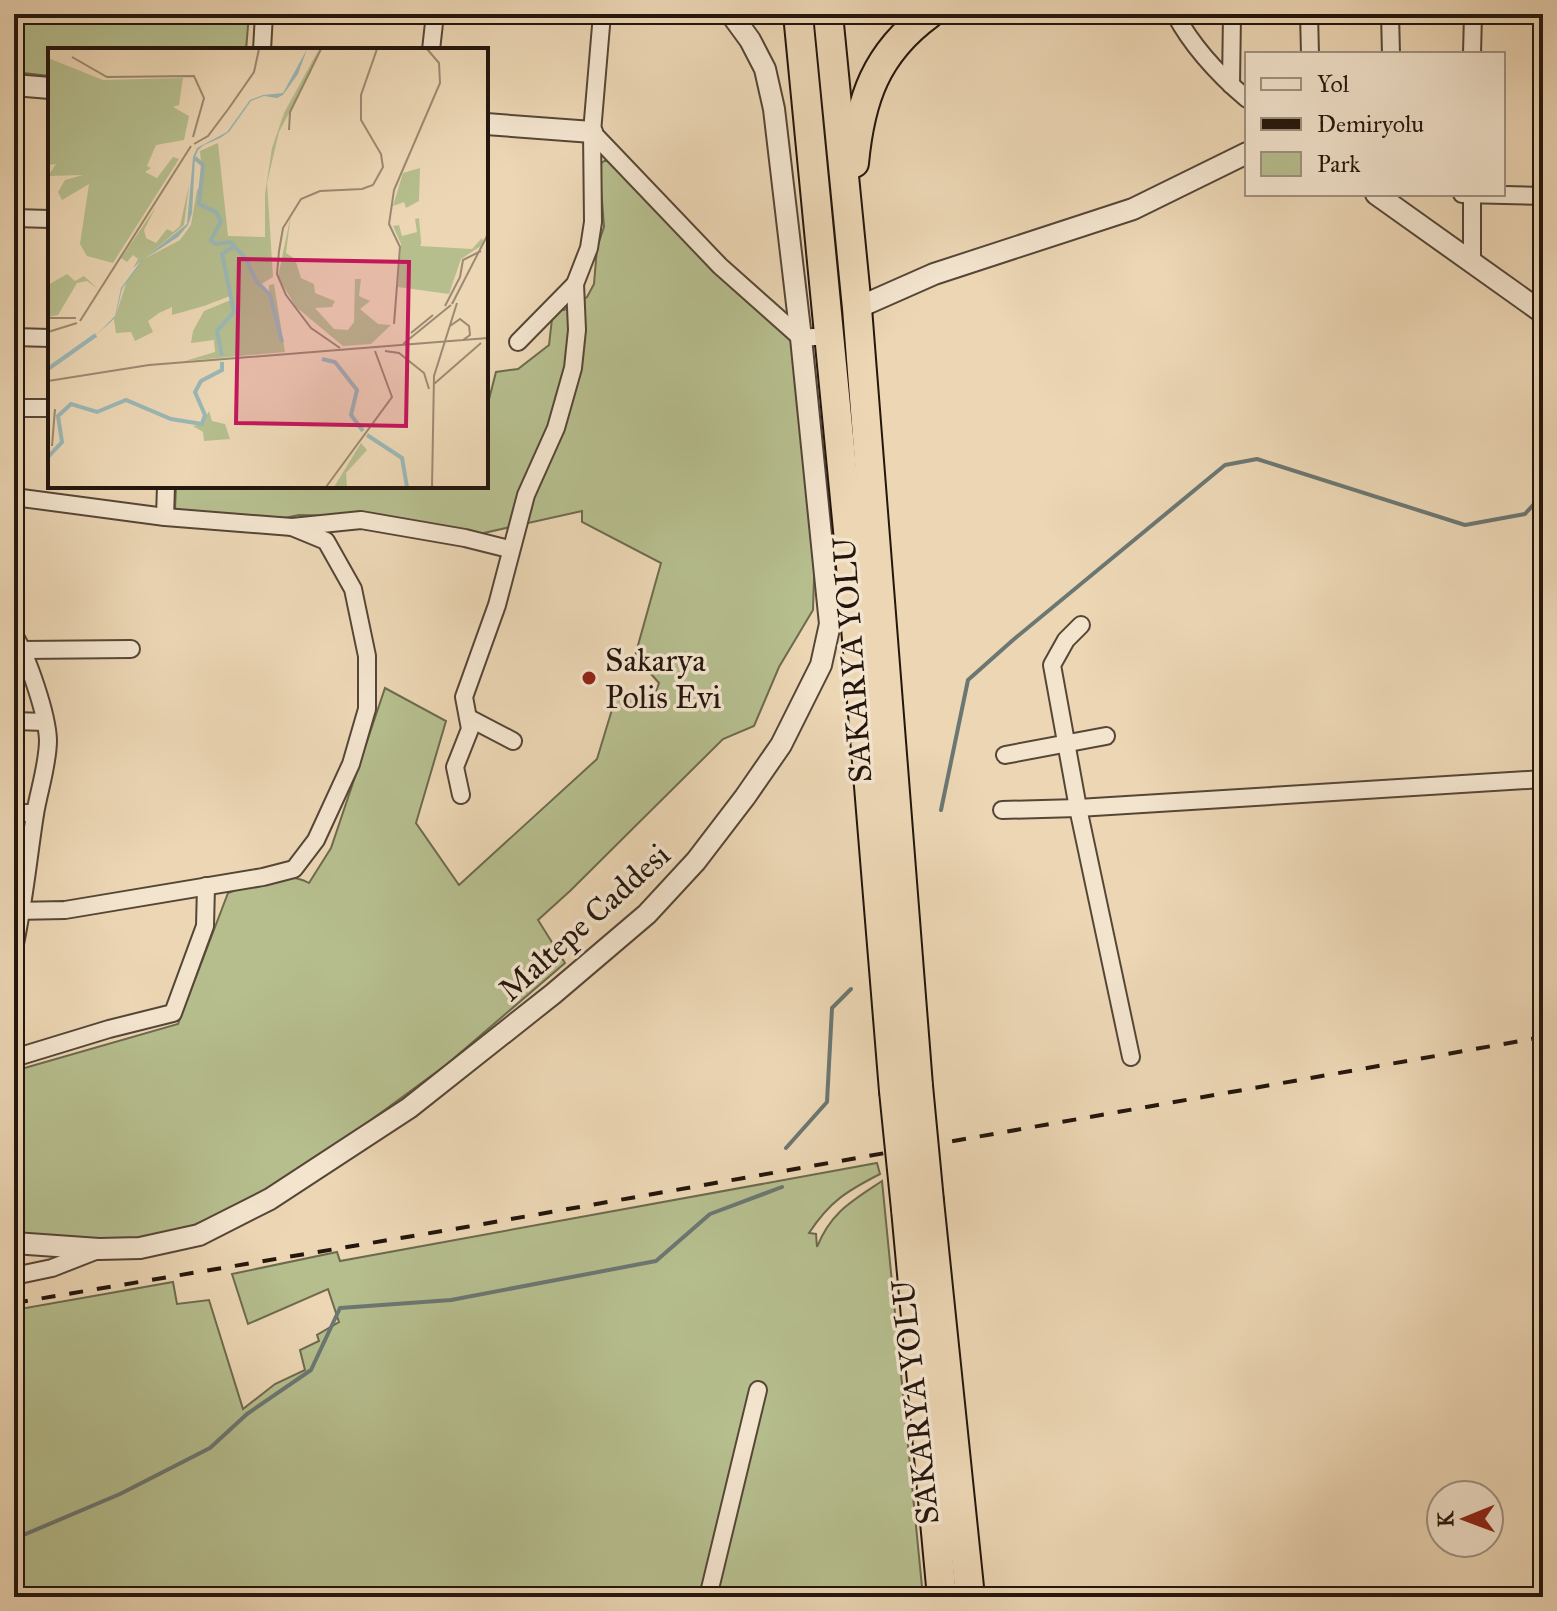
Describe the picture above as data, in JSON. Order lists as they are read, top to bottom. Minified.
{"streets":{"highway":["SAKARYA YOLU"],"street":["Maltepe Caddesi"]},"places":["Sakarya Polis Evi"],"legend":["Yol","Demiryolu","Park"],"north":"left"}
